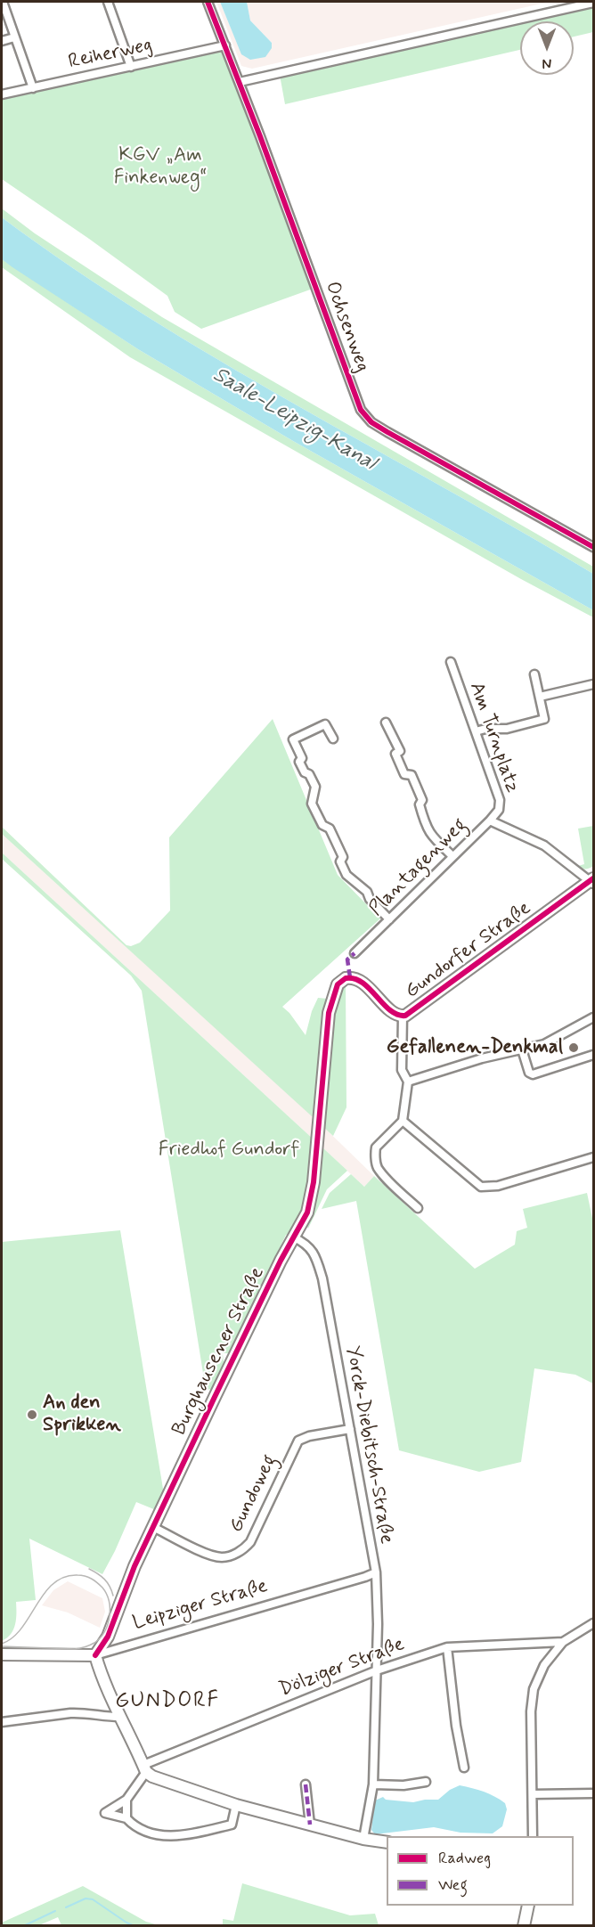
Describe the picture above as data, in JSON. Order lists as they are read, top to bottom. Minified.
{"streets":{"street":["Reiherweg","Ochsenweg","Am Turnplatz","Plantagenweg","Gundorfer Straße","Burghausener Straße","Yorck-Diebitsch-Straße","Gundoweg","Leipziger Straße","Dölziger Straße"]},"crossings":[["Reiherweg","Ochsenweg"],["Am Turnplatz","Plantagenweg"],["Plantagenweg","Gundorfer Straße"],["Gundorfer Straße","Burghausener Straße"],["Burghausener Straße","Yorck-Diebitsch-Straße"],["Burghausener Straße","Gundoweg"],["Burghausener Straße","Leipziger Straße"],["Yorck-Diebitsch-Straße","Gundoweg"],["Yorck-Diebitsch-Straße","Leipziger Straße"],["Yorck-Diebitsch-Straße","Dölziger Straße"]],"districts":["GUNDORF"],"water":["Saale-Leipzig-Kanal"],"parks":["KGV „Am Finkenweg“","Friedhof Gundorf"],"places":["Gefallenen-Denkmal","An den Sprikken"],"legend":["Radweg","Weg"],"north":"bottom"}
